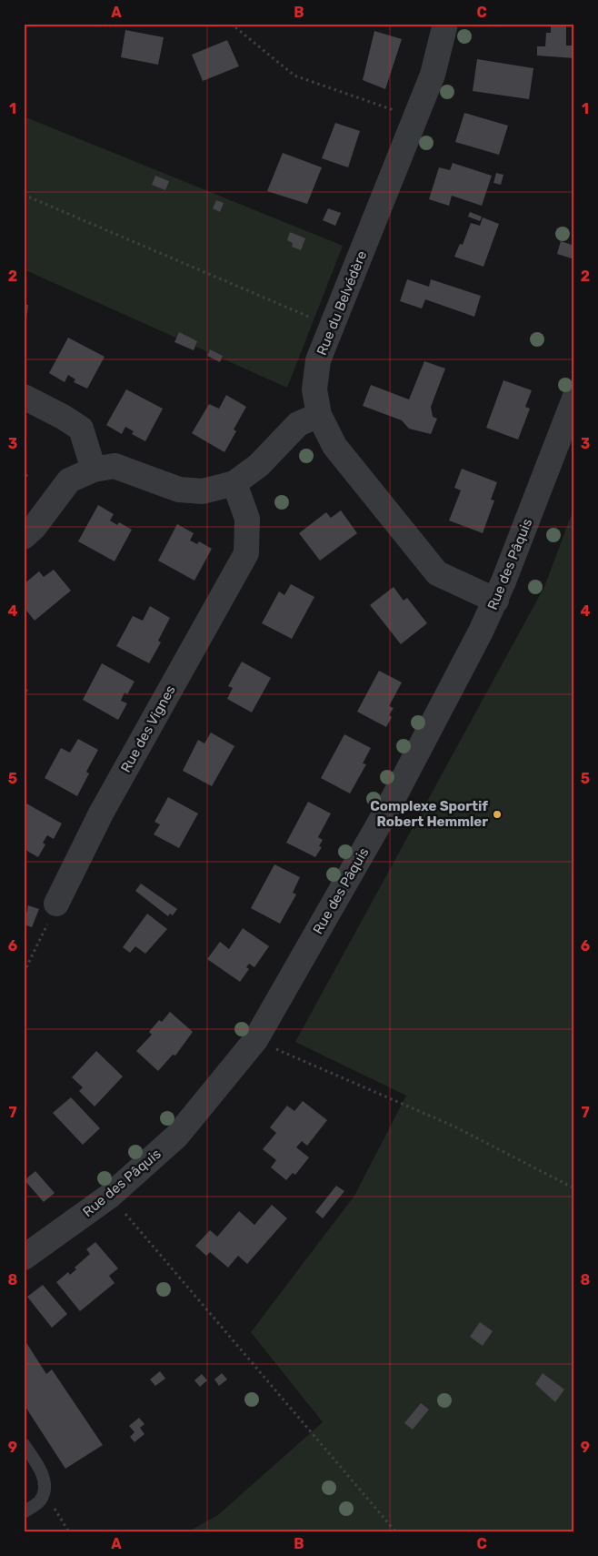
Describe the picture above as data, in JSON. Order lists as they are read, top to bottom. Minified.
{"streets":{"street":["Rue du Belvédère","Rue des Pâquis","Rue des Vignes"]},"crossings":[["Rue du Belvédère","Rue des Pâquis"]],"places":["Complexe Sportif Robert Hemmler"],"grid":{"columns":["A","B","C"],"rows":["1","2","3","4","5","6","7","8","9"]}}
